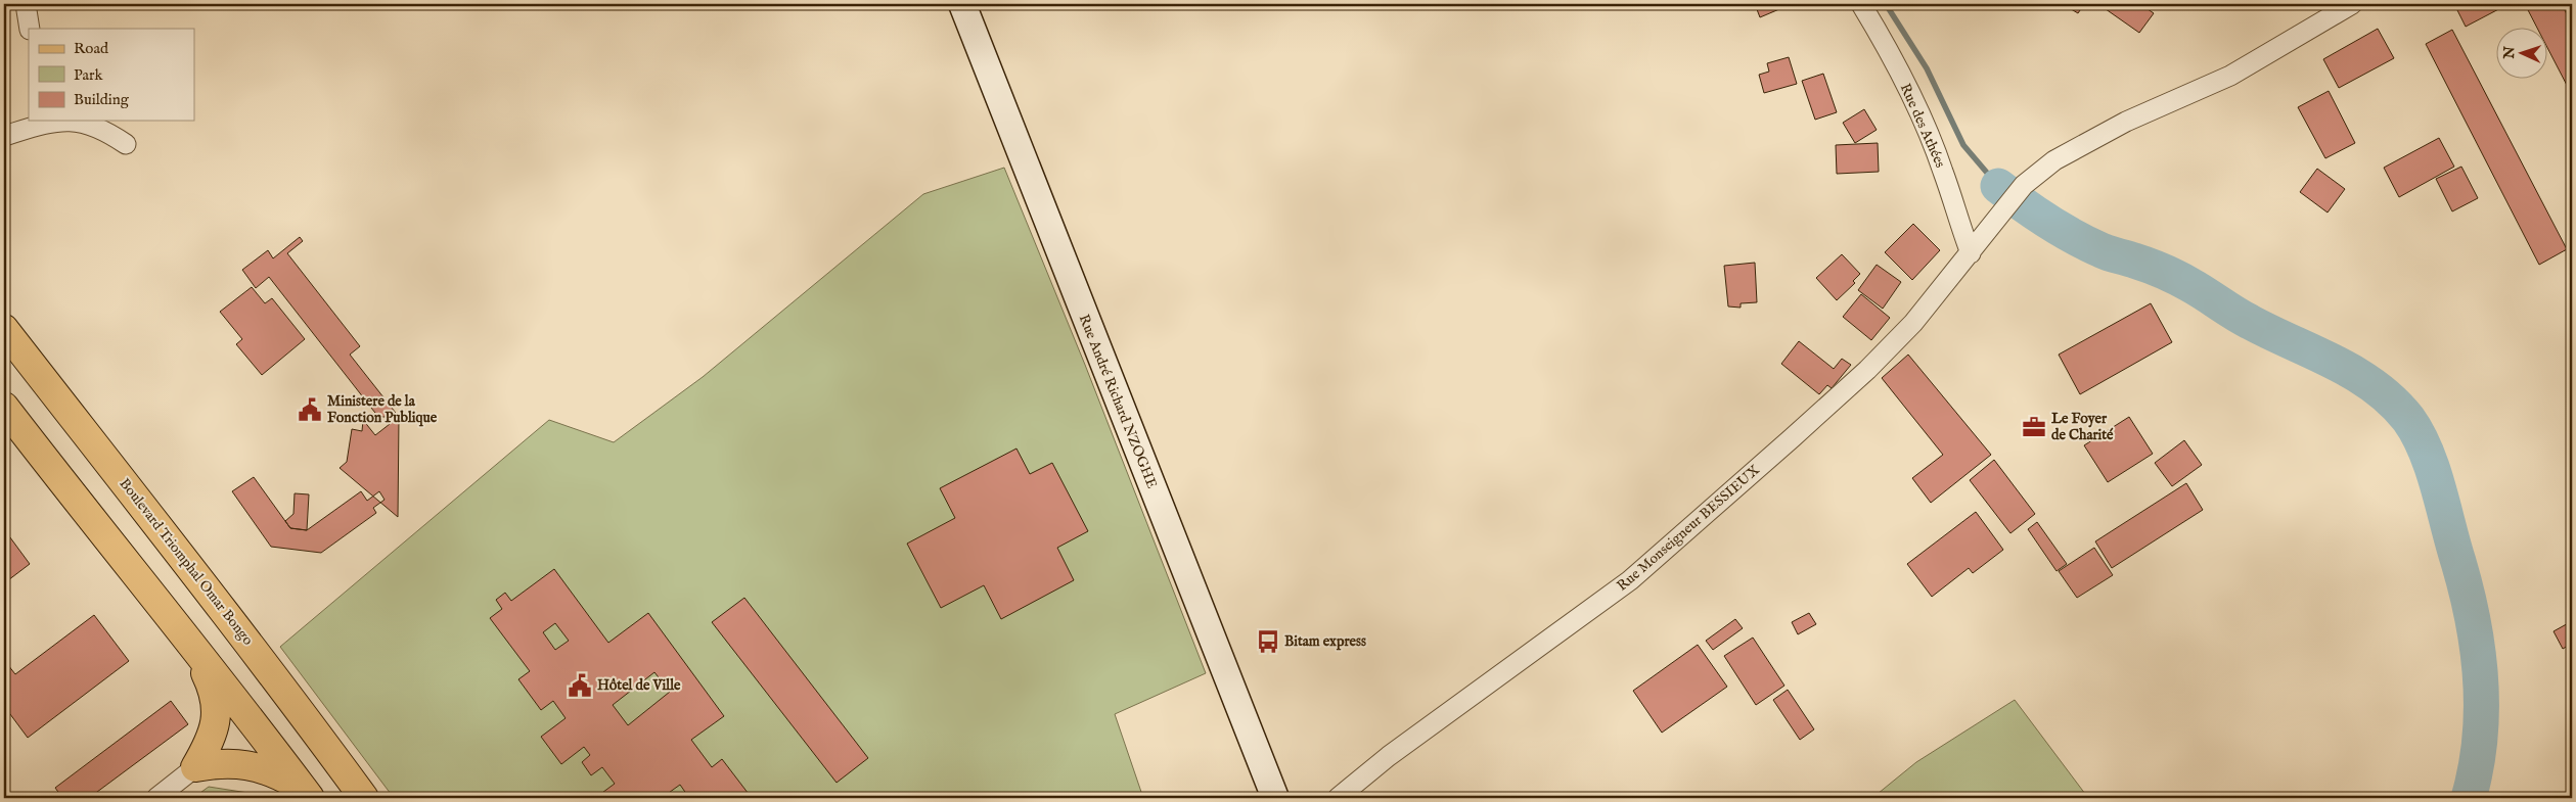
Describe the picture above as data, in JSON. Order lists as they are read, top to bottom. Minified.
{"streets":{"main road":["Boulevard Triomphal Omar Bongo"],"street":["Rue des Athées","Rue André Richard NZOGHE","Rue Monseigneur BESSIEUX"]},"crossings":[["Rue des Athées","Rue Monseigneur BESSIEUX"]],"places":{"public building":["Ministere de la Fonction Publique","Hôtel de Ville"],"office":["Le Foyer de Charité"],"bus stop":["Bitam express"]},"legend":["Road","Park","Building"],"north":"left"}
